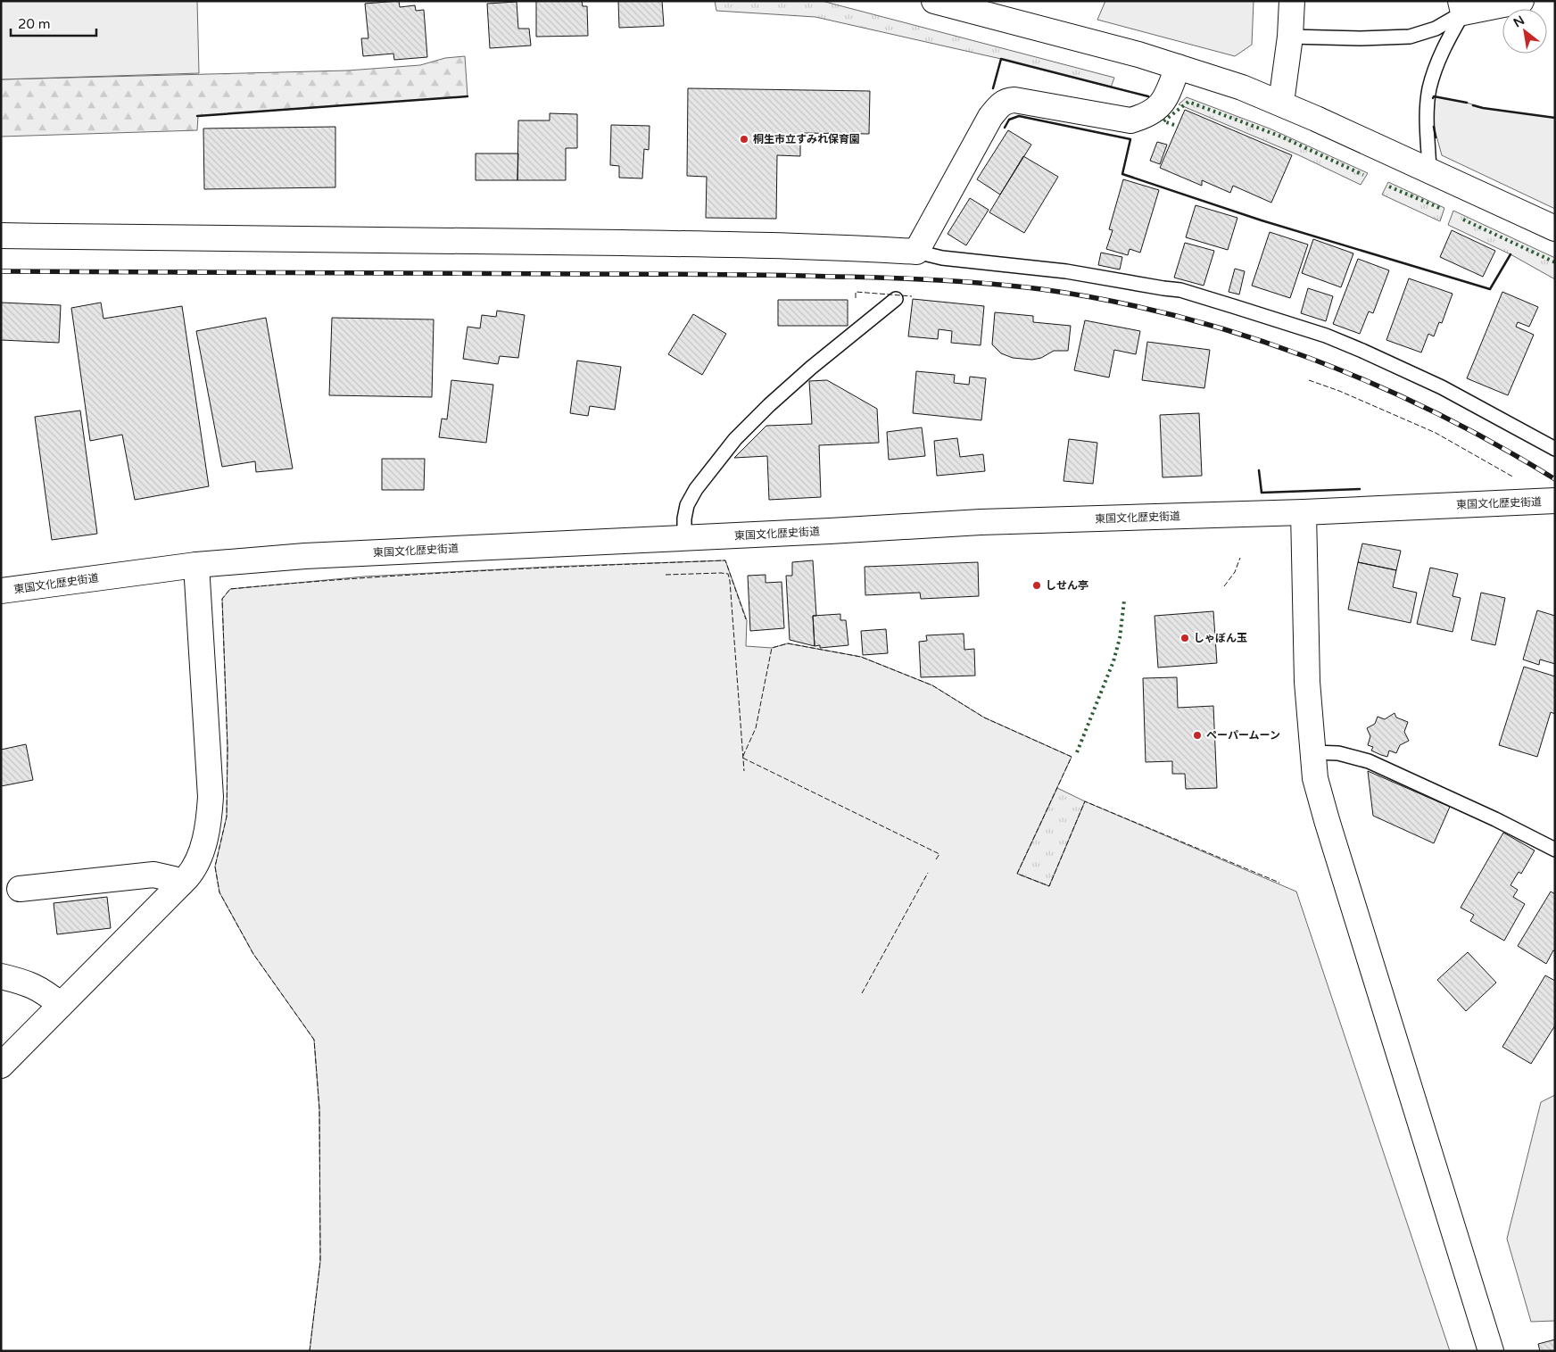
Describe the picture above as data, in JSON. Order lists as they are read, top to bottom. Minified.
{"streets":{"main road":["東国文化歴史街道"]},"places":["桐生市立すみれ保育園","しせん亭","しゃぼん玉","ペーパームーン"],"scale_bar":"20 m","north":"top left"}
